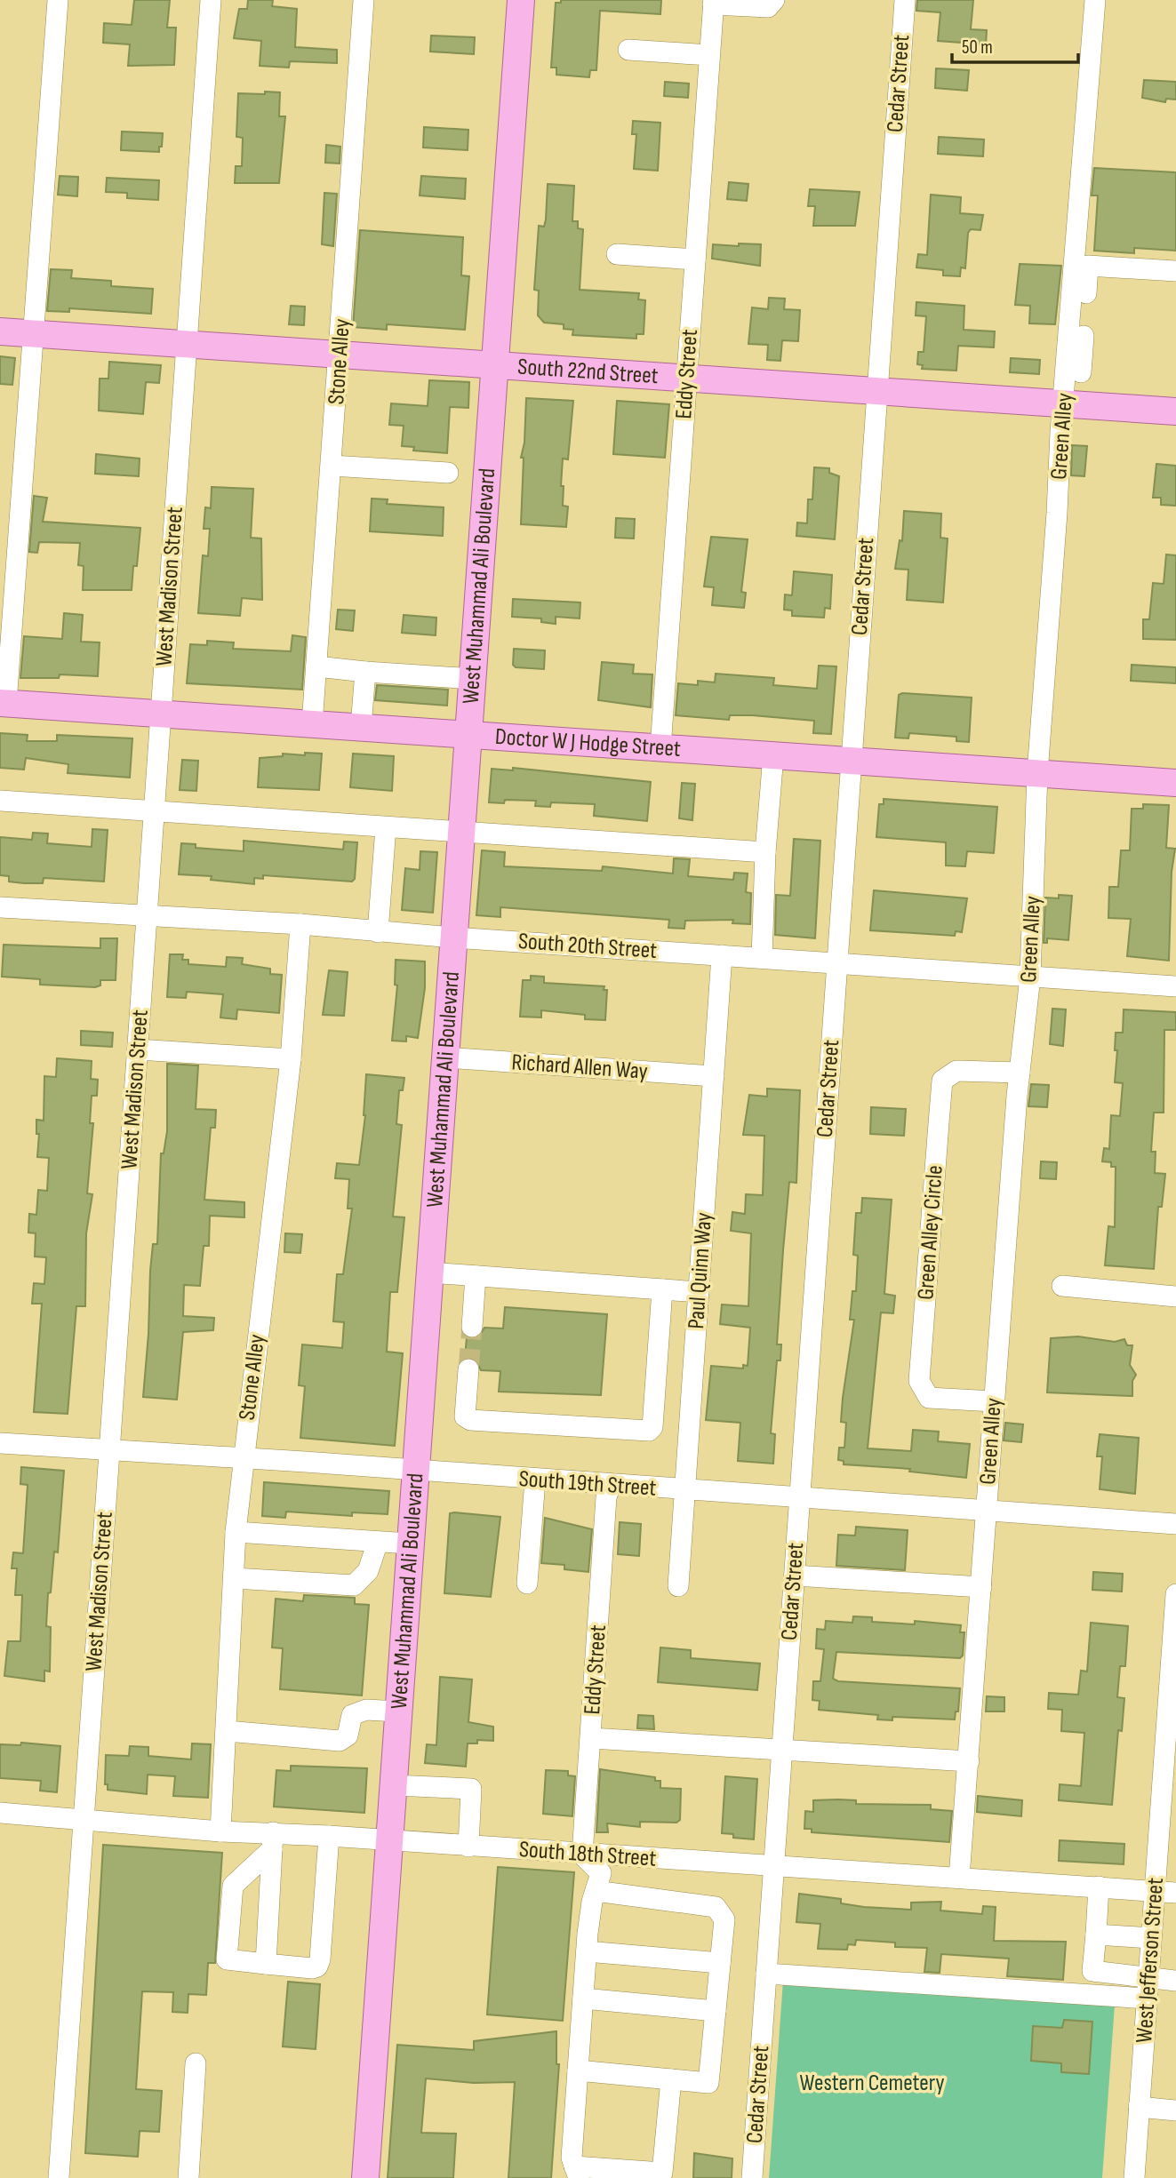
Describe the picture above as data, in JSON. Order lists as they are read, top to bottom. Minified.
{"streets":{"main road":["South 22nd Street","West Muhammad Ali Boulevard","Doctor W J Hodge Street"],"street":["Cedar Street","Stone Alley","Eddy Street","Green Alley","West Madison Street","South 20th Street","Richard Allen Way","Green Alley Circle","Paul Quinn Way","South 19th Street","South 18th Street","West Jefferson Street"]},"crossings":[["Cedar Street","South 22nd Street"],["Cedar Street","Doctor W J Hodge Street"],["Cedar Street","South 20th Street"],["Cedar Street","South 19th Street"],["Cedar Street","South 18th Street"],["Stone Alley","South 22nd Street"],["Stone Alley","Doctor W J Hodge Street"],["Stone Alley","South 20th Street"],["Stone Alley","South 19th Street"],["Stone Alley","South 18th Street"],["South 22nd Street","Eddy Street"],["South 22nd Street","Green Alley"],["South 22nd Street","West Madison Street"],["South 22nd Street","West Muhammad Ali Boulevard"],["Eddy Street","Doctor W J Hodge Street"],["Eddy Street","South 19th Street"],["Eddy Street","South 18th Street"],["Green Alley","Doctor W J Hodge Street"],["Green Alley","South 20th Street"],["Green Alley","Green Alley Circle"],["Green Alley","South 19th Street"],["Green Alley","South 18th Street"],["West Madison Street","Doctor W J Hodge Street"],["West Madison Street","South 20th Street"],["West Madison Street","South 19th Street"],["West Madison Street","South 18th Street"],["West Muhammad Ali Boulevard","Doctor W J Hodge Street"],["West Muhammad Ali Boulevard","South 20th Street"],["West Muhammad Ali Boulevard","Richard Allen Way"],["West Muhammad Ali Boulevard","South 19th Street"],["West Muhammad Ali Boulevard","South 18th Street"],["South 20th Street","Paul Quinn Way"],["Richard Allen Way","Paul Quinn Way"],["Paul Quinn Way","South 19th Street"],["South 18th Street","West Jefferson Street"]],"parks":["Western Cemetery"],"scale_bar":"50 m"}
